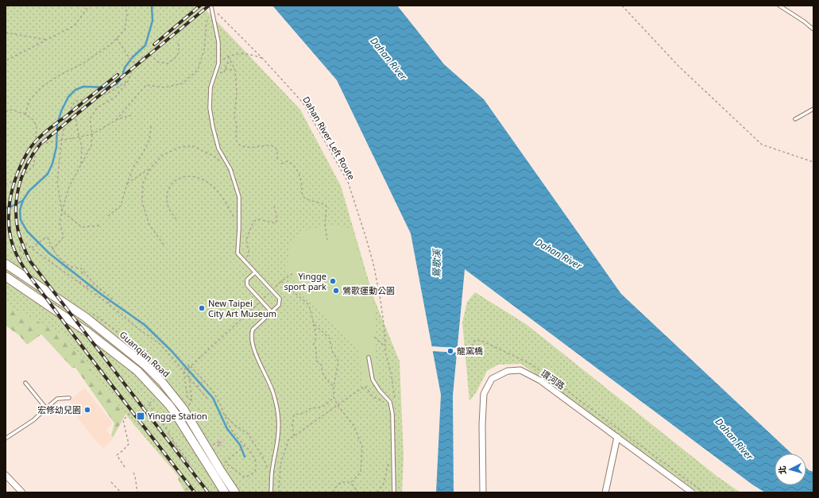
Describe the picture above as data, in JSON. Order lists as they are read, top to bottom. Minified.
{"streets":{"street":["Guanqian Road","環河路"],"path":["Dahan River Left Route"]},"water":["Dahan River","鶯歌溪"],"places":{"other":["Yingge sport park","鶯歌運動公園","New Taipei City Art Museum","龍窯橋","宏修幼兒園"],"transit":["Yingge Station"]},"north":"left"}
